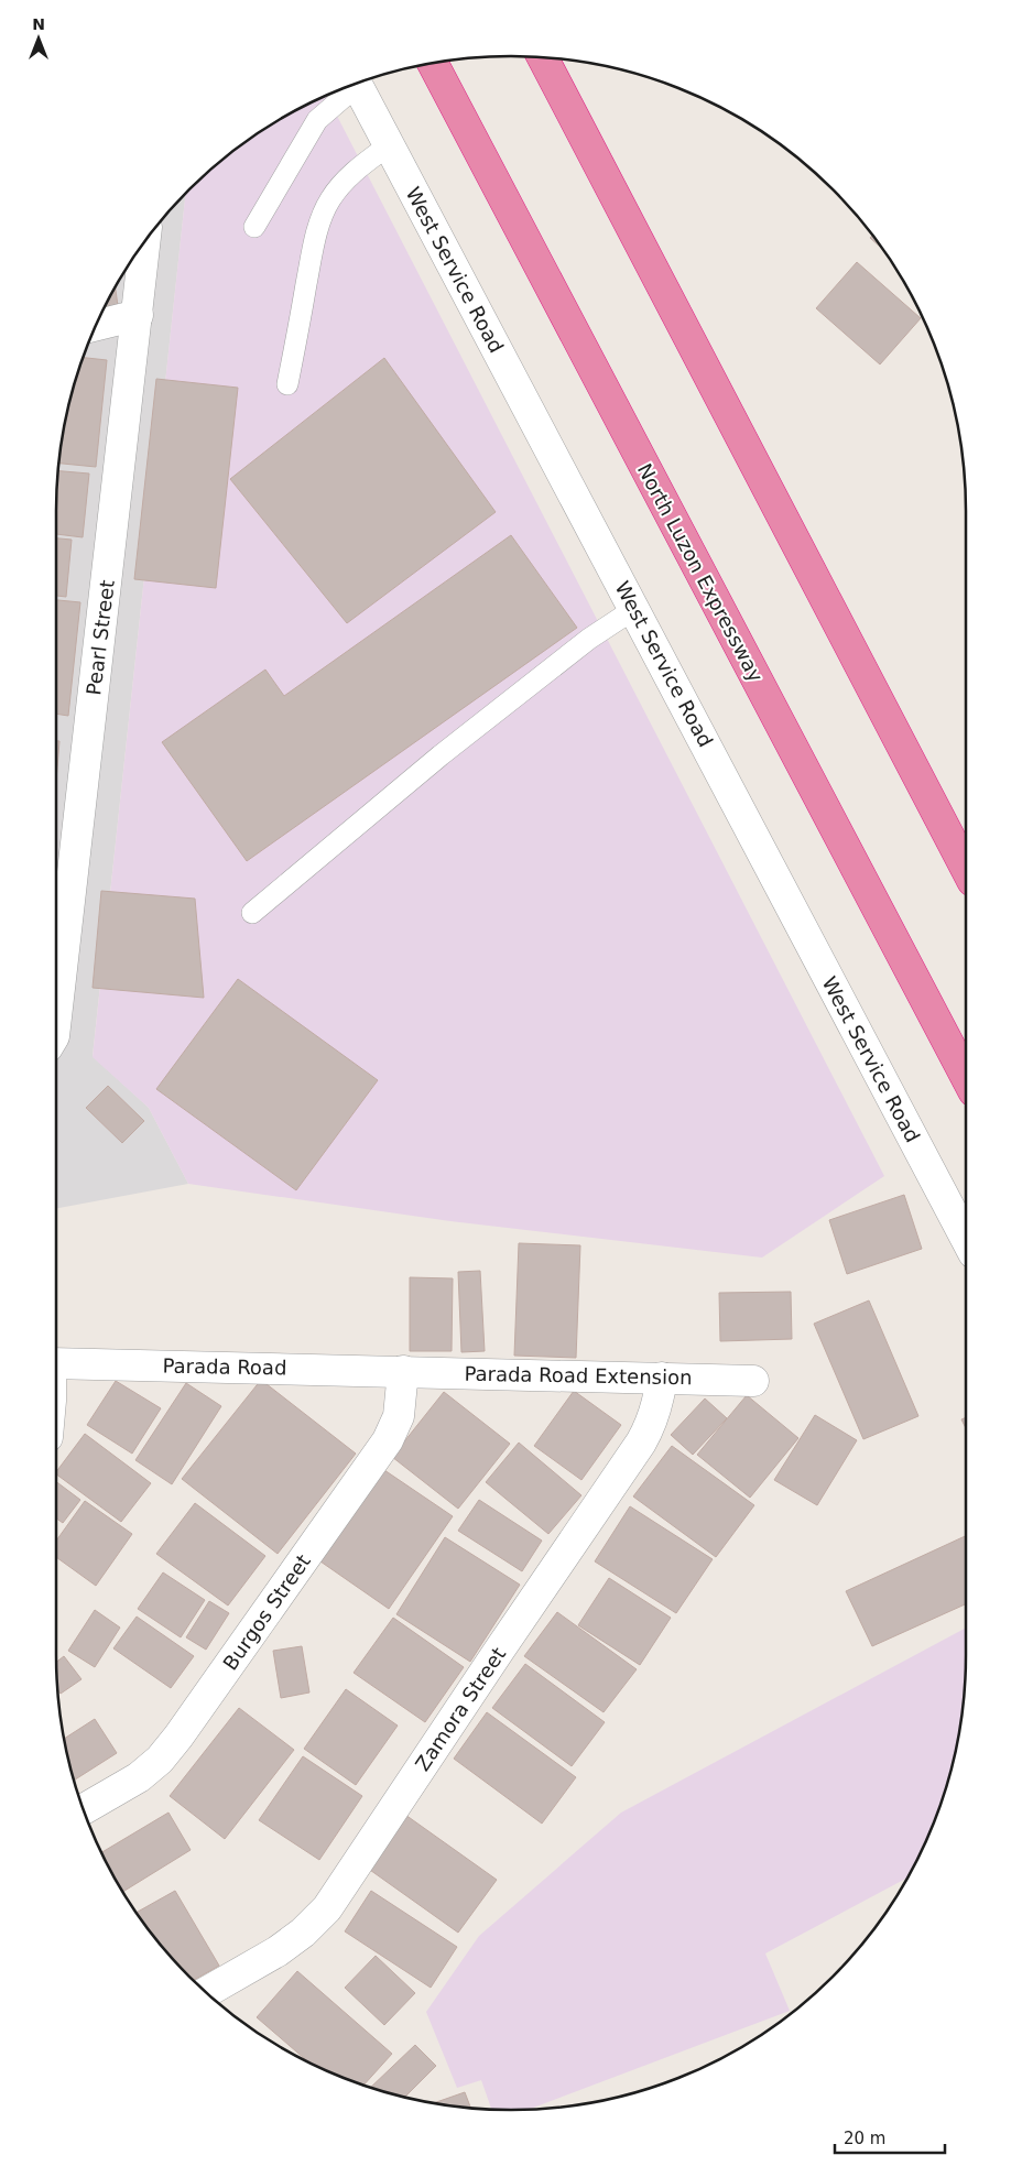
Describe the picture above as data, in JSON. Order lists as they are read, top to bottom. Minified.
{"streets":{"highway":["North Luzon Expressway"],"street":["West Service Road","Pearl Street","Parada Road","Parada Road Extension","Burgos Street","Zamora Street"]},"crossings":[["Parada Road","Parada Road Extension"],["Parada Road","Burgos Street"],["Parada Road Extension","Burgos Street"],["Parada Road Extension","Zamora Street"]],"scale_bar":"20 m","north":"top"}
